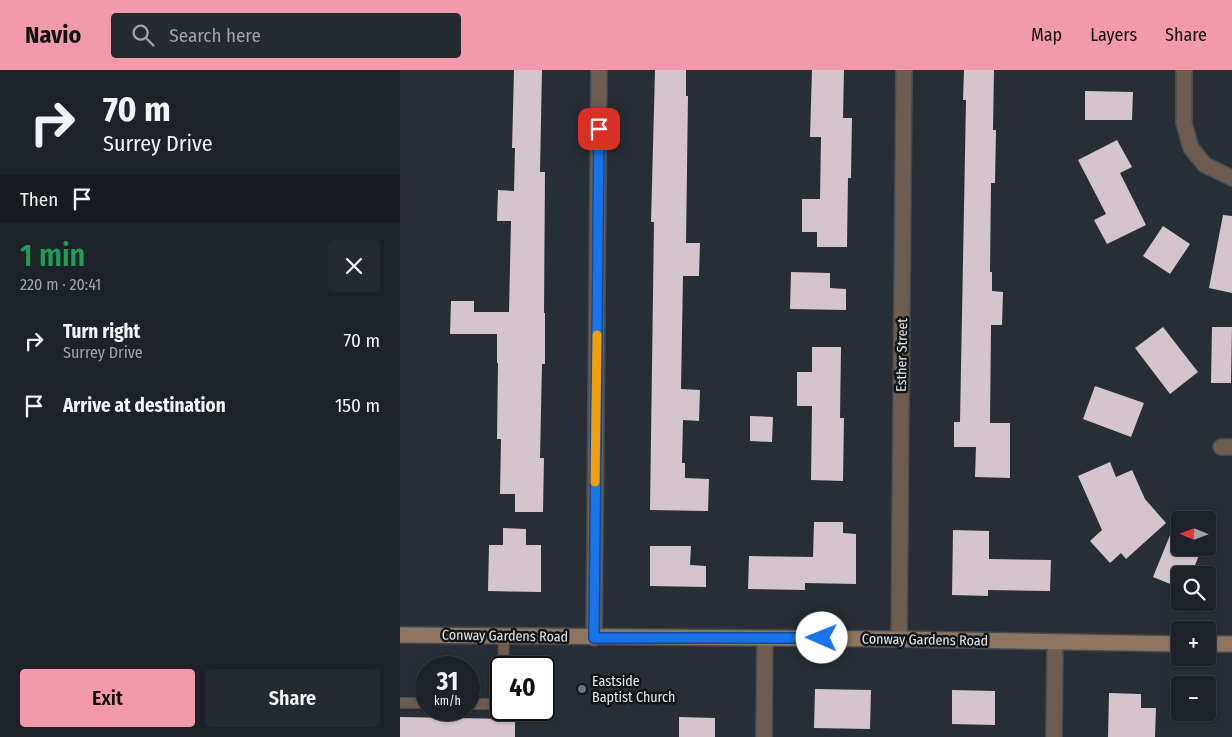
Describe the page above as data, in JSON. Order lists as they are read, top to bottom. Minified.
{"streets":{"street":["Esther Street","Conway Gardens Road"]},"crossings":[["Esther Street","Conway Gardens Road"]],"places":["Eastside Baptist Church"],"north":"left","page":{"header":"Navio","search":"Search here","nav":["Map","Layers","Share"],"turn":["70 m","Surrey Drive"],"then":"Then","heading":["1 min","220 m · 20:41"],"list":[{"name":"Turn right","note":"Surrey Drive","value":"70 m"},{"name":"Arrive at destination","value":"150 m"}],"map_buttons":["+","−"],"speed":"31 km/h","limit":"40","buttons":["Exit","Share"]}}
